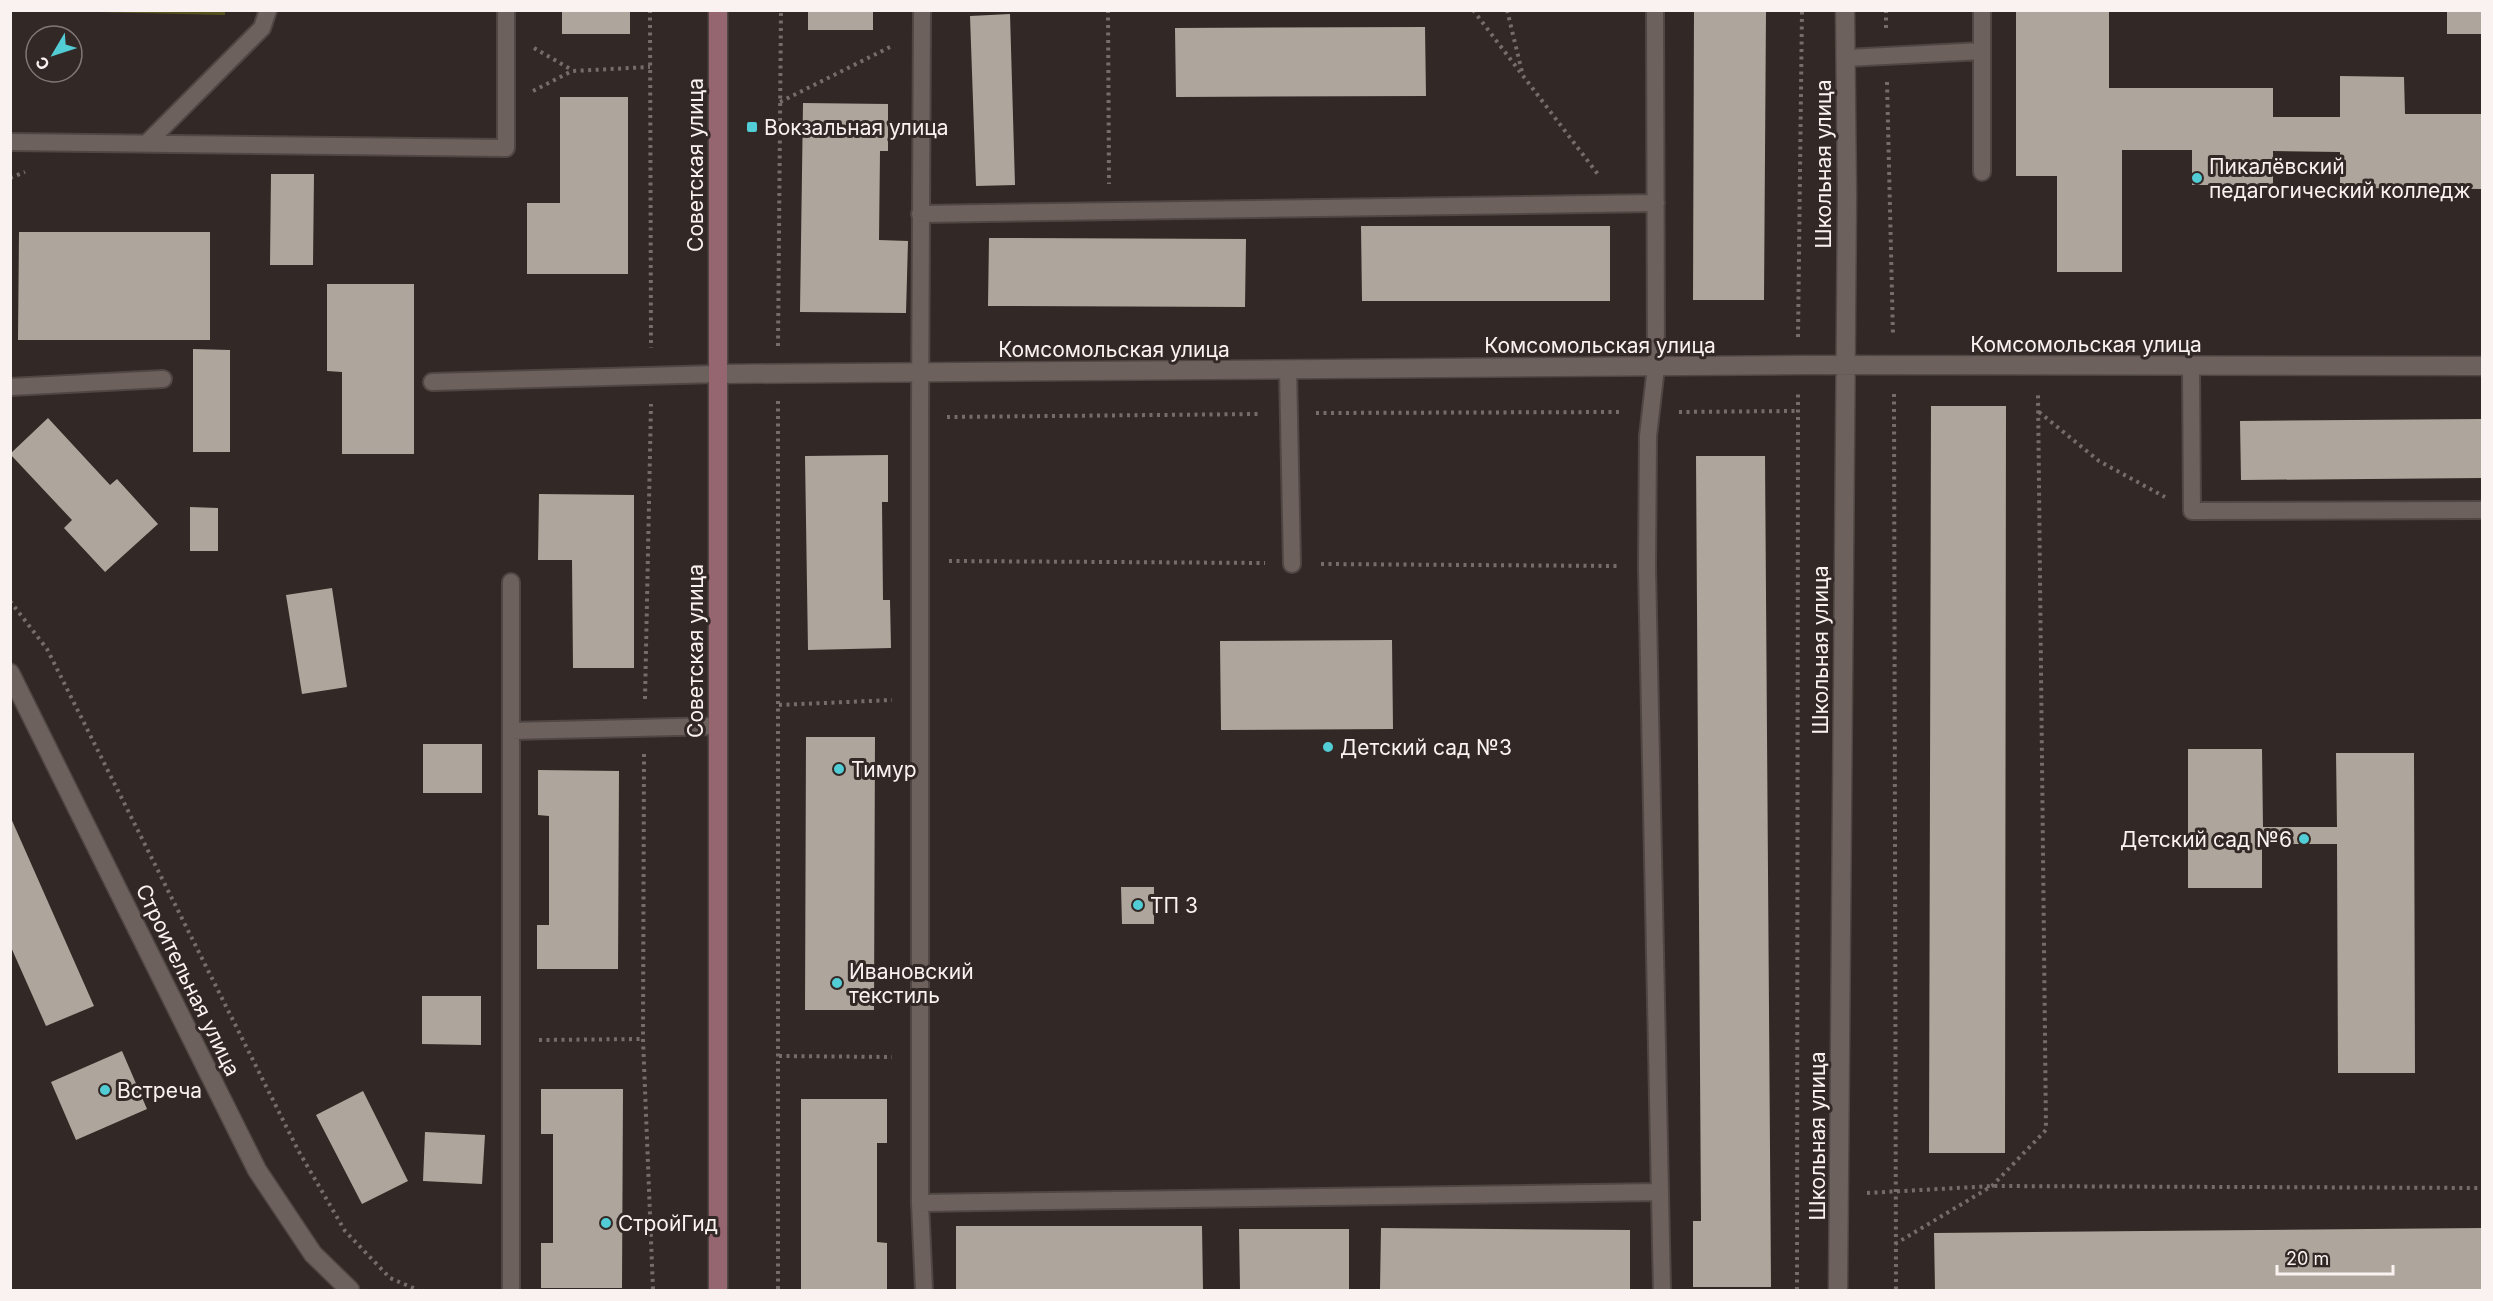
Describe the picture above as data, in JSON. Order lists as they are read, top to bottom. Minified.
{"streets":{"street":["Школьная улица","Советская улица","Комсомольская улица","Строительная улица"]},"crossings":[["Школьная улица","Комсомольская улица"],["Советская улица","Комсомольская улица"]],"places":{"transit":["Вокзальная улица"],"other":["Пикалёвский педагогический колледж","Детский сад №3","Тимур","Детский сад №6","ТП 3","Ивановский текстиль","Встреча","СтройГид"]},"scale_bar":"20 m","north":"bottom left"}
